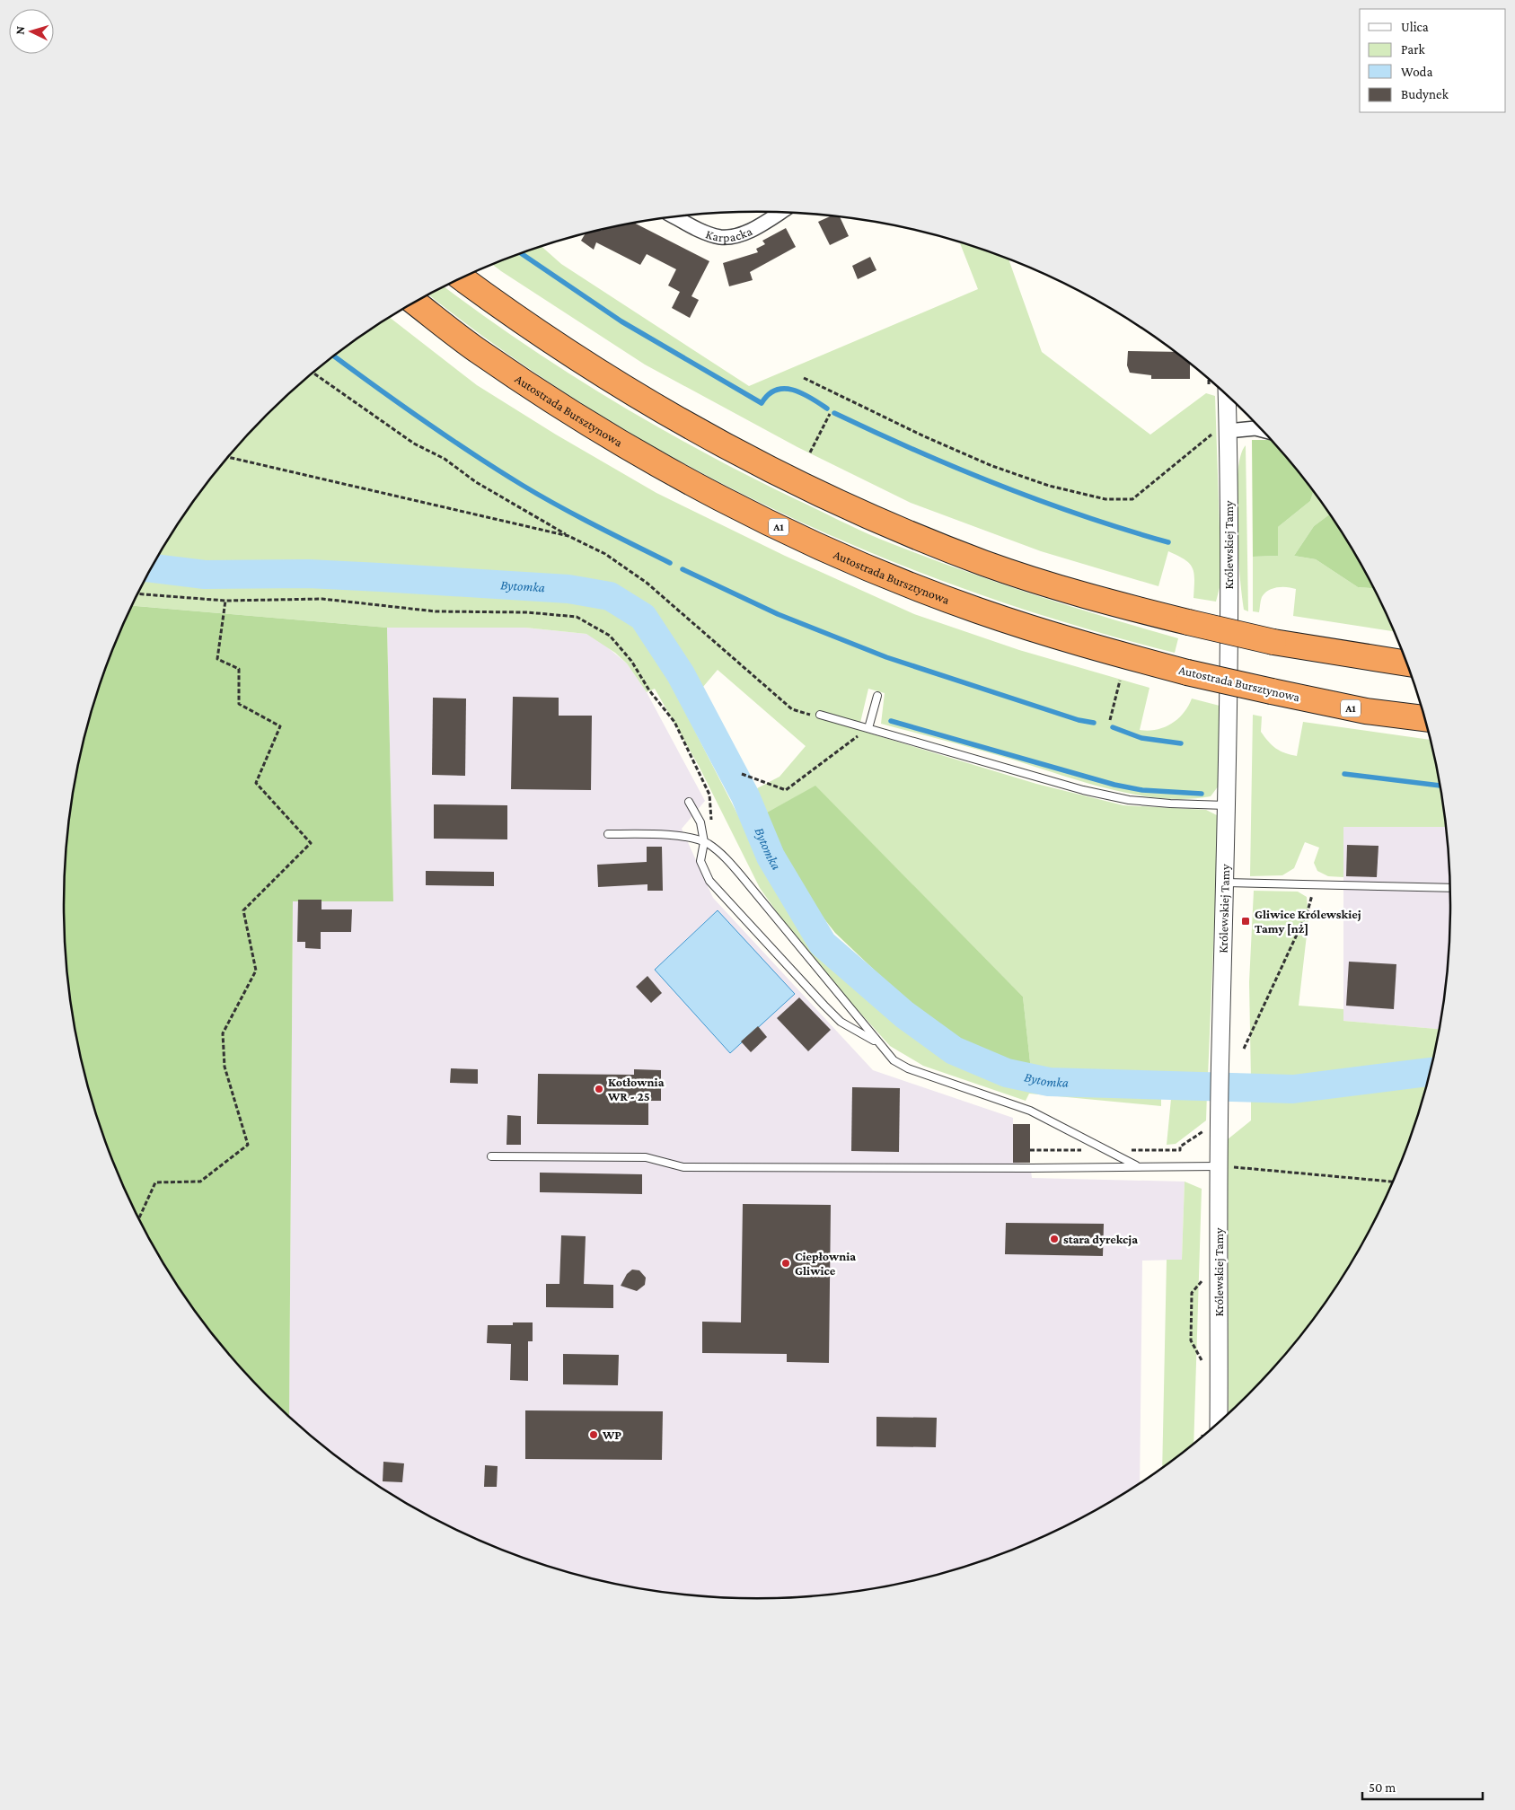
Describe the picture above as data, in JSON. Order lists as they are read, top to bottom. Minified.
{"streets":{"highway":["Autostrada Bursztynowa","A1"],"street":["Karpacka","Królewskiej Tamy"]},"water":["Bytomka"],"places":{"transit":["Gliwice Królewskiej Tamy [nż]"],"other":["Kotłownia WR - 25","stara dyrekcja","Ciepłownia Gliwice","WP"]},"legend":["Ulica","Park","Woda","Budynek"],"scale_bar":"50 m","north":"left"}
